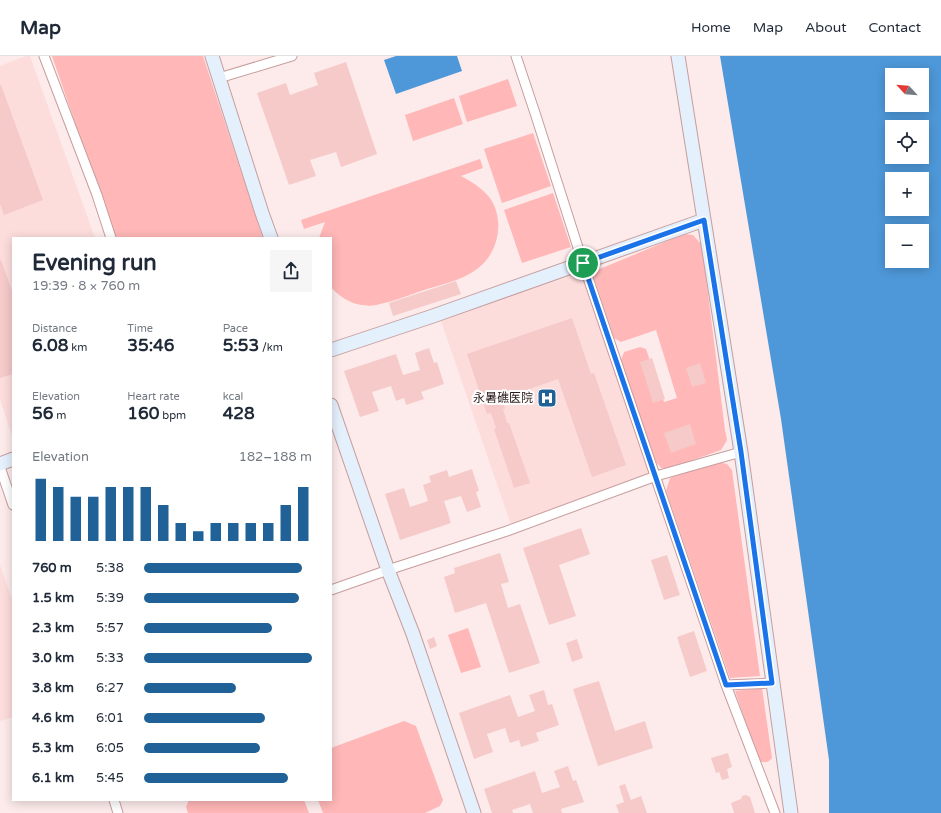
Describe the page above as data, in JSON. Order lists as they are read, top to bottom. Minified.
{"places":{"hospital":["永暑礁医院"]},"north":"top left","page":{"header":"Map","nav":["Home","Map","About","Contact"],"map_buttons":["+","−"],"heading":["Evening run","19:39 · 8 × 760 m"],"stats":[["Distance","6.08 km"],["Time","35:46"],["Pace","5:53 /km"],["Elevation","56 m"],["Heart rate","160 bpm"],["kcal","428"]],"chart":["Elevation","182–188 m"],"list":[{"name":"760 m","note":"5:38"},{"name":"1.5 km","note":"5:39"},{"name":"2.3 km","note":"5:57"},{"name":"3.0 km","note":"5:33"},{"name":"3.8 km","note":"6:27"},{"name":"4.6 km","note":"6:01"},{"name":"5.3 km","note":"6:05"},{"name":"6.1 km","note":"5:45"}]}}
